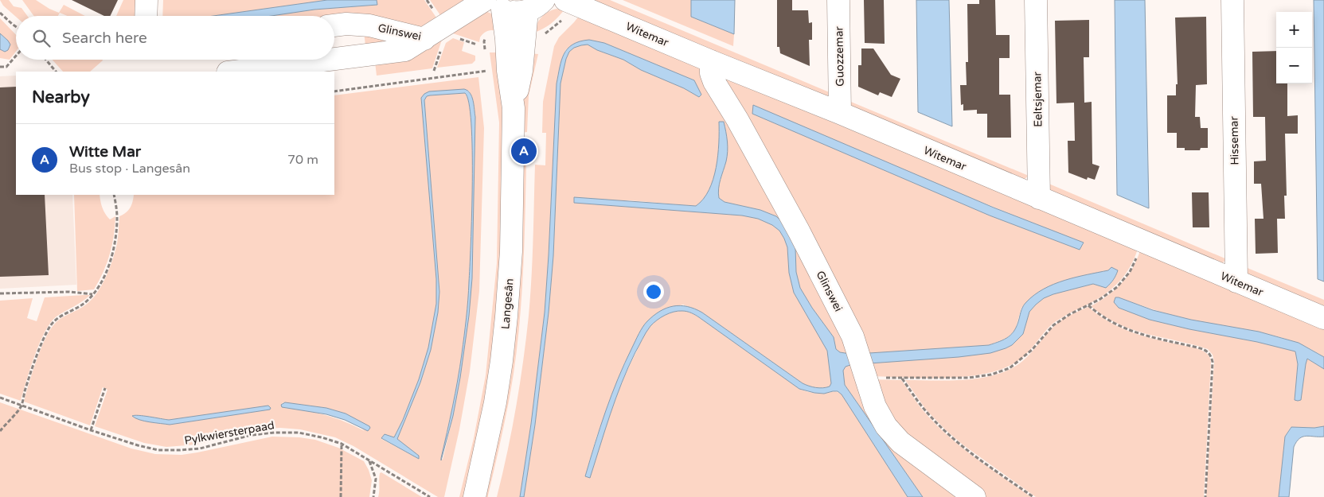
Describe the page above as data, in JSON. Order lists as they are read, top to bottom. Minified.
{"streets":{"street":["Glinswei","Witemar","Guozzemar","Eeltsjemar","Hissemar","Langesân"],"path":["Pylkwiersterpaad"]},"crossings":[["Glinswei","Witemar"],["Glinswei","Langesân"],["Witemar","Guozzemar"],["Witemar","Eeltsjemar"],["Witemar","Hissemar"]],"page":{"map_buttons":["+","−"],"search":"Search here","heading":"Nearby","list":[{"mark":"A","name":"Witte Mar","note":"Bus stop · Langesân","value":"70 m"}],"pins":"A"}}
